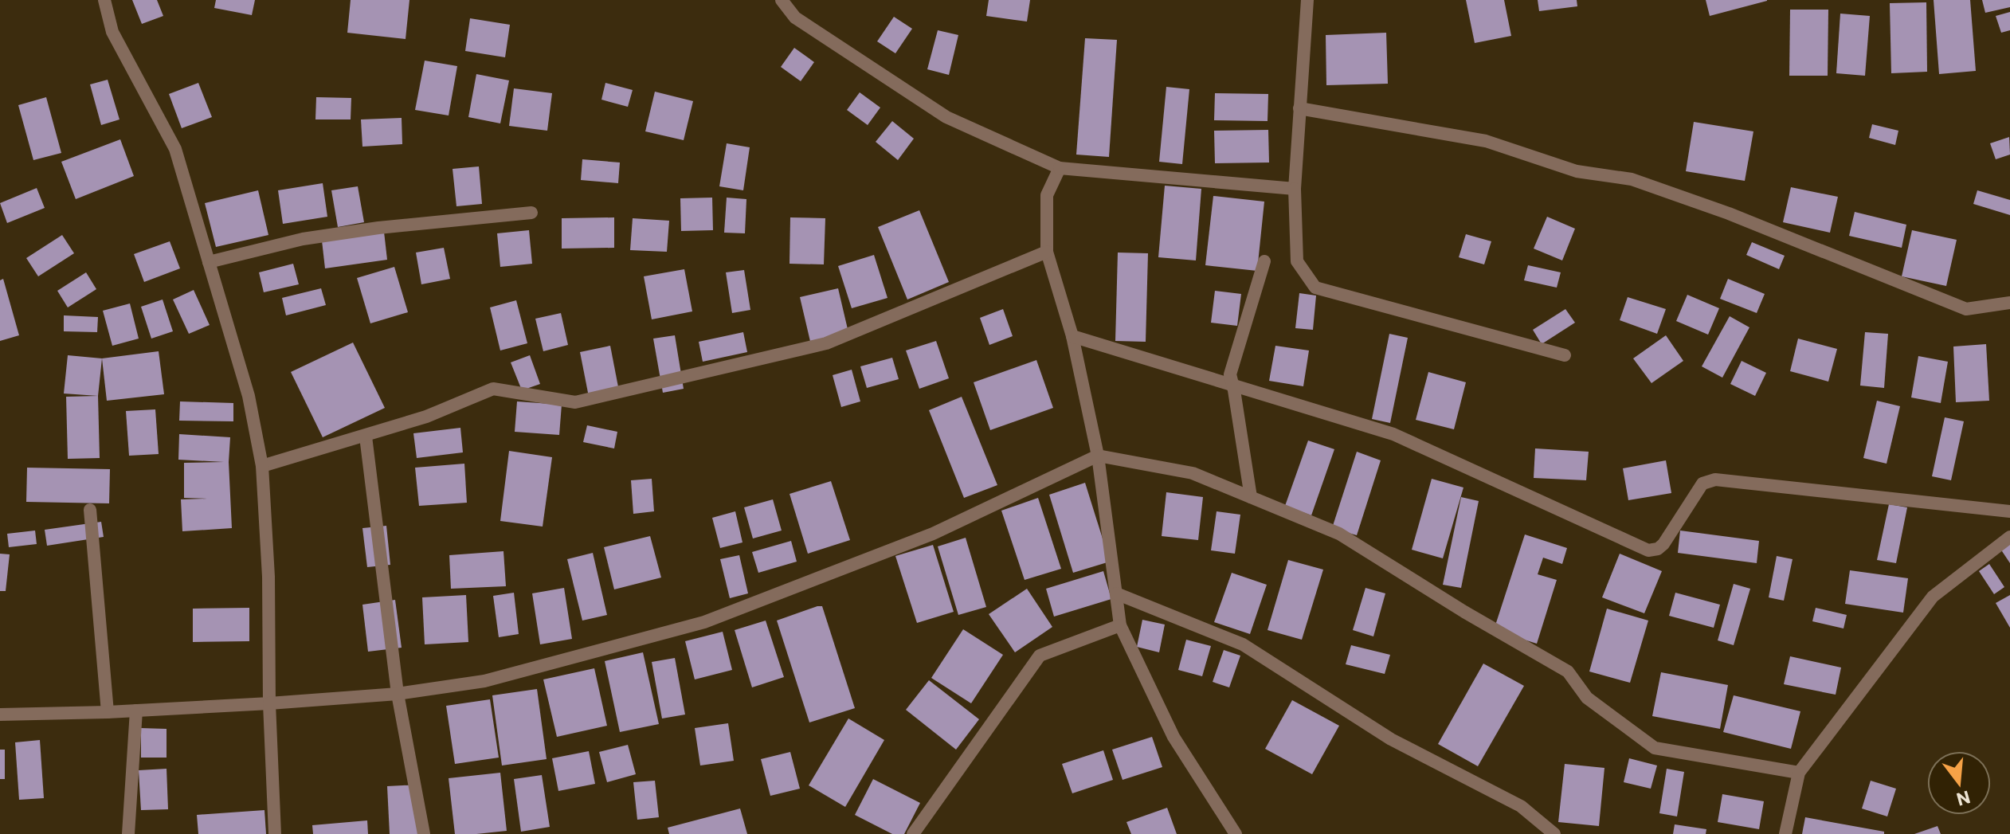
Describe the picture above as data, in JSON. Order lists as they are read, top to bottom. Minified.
{"north":"bottom"}
